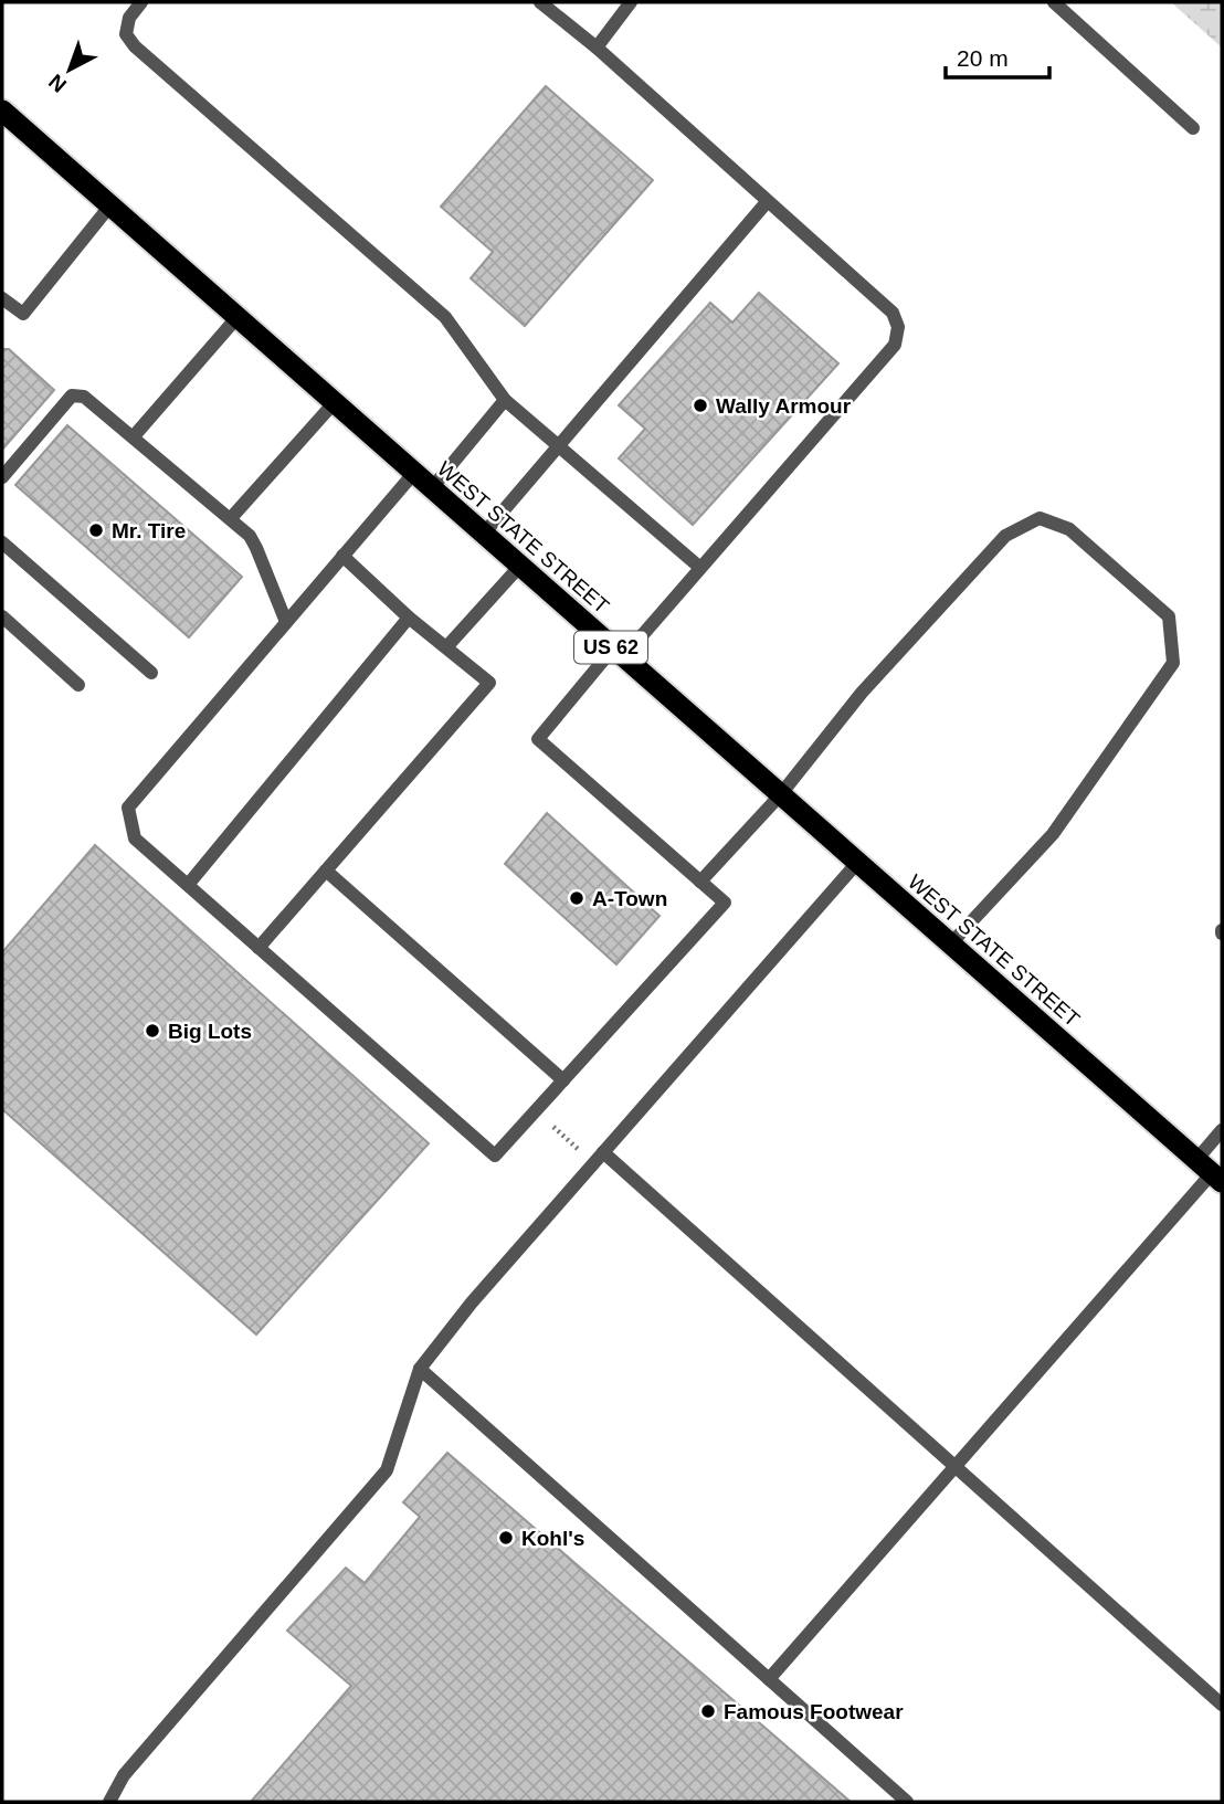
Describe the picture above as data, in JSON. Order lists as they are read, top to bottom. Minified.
{"streets":{"highway":["WEST STATE STREET","US 62"]},"places":["Wally Armour","Mr. Tire","A-Town","Big Lots","Kohl's","Famous Footwear"],"scale_bar":"20 m","north":"bottom left"}
